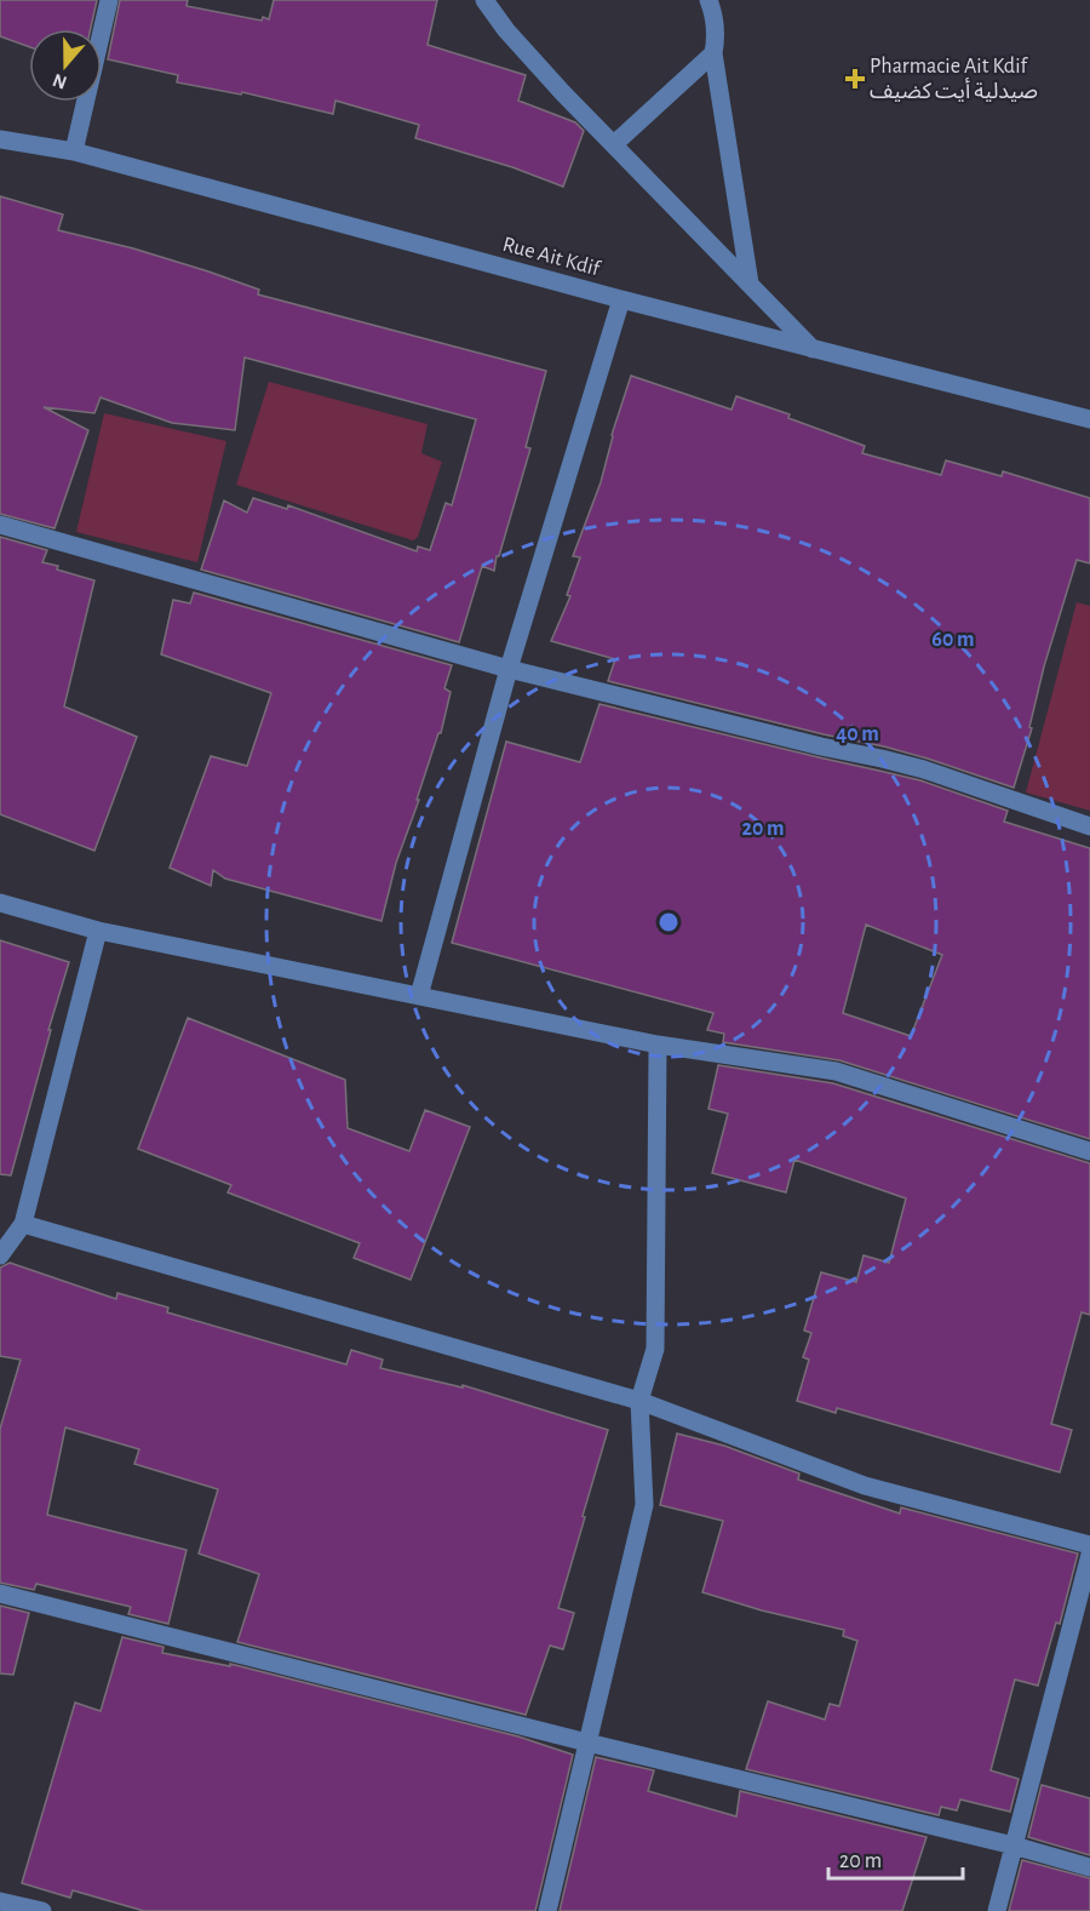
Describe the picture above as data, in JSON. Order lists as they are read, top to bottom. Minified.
{"streets":{"street":["Rue Ait Kdif"]},"places":{"health":["Pharmacie Ait Kdif صيدلية أيت كضيف"]},"scale_bar":"20 m","north":"bottom","rings":["60 m","40 m","20 m"]}
